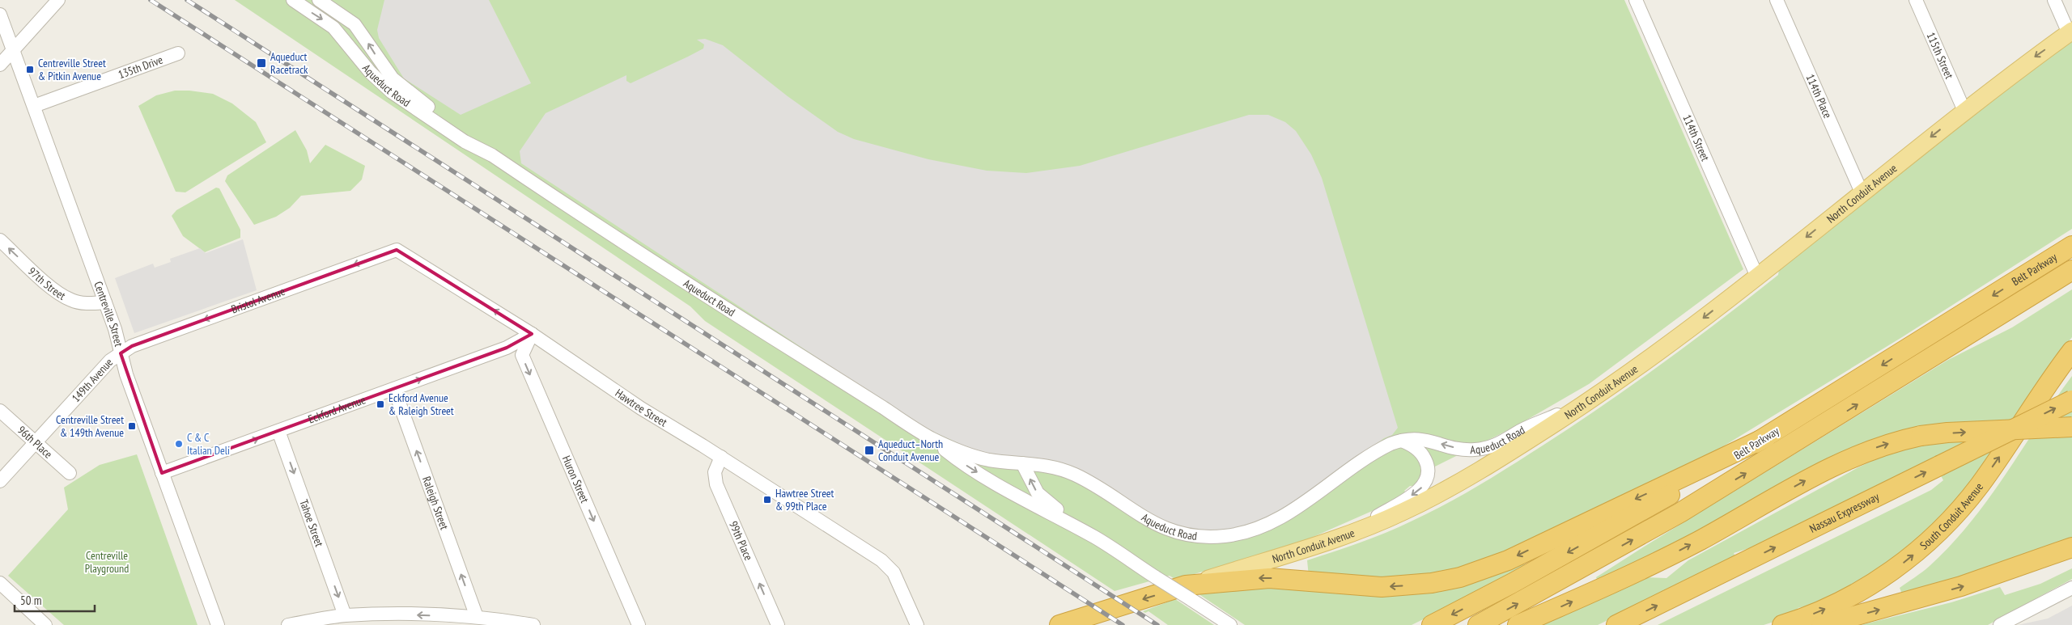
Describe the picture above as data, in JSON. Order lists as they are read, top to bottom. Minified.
{"streets":{"highway":["North Conduit Avenue","Belt Parkway","Nassau Expressway","South Conduit Avenue"],"street":["115th Street","135th Drive","Aqueduct Road","114th Place","114th Street","97th Street","Bristol Avenue","Centreville Street","149th Avenue","Hawtree Street","Eckford Avenue","96th Place","Huron Street","Raleigh Street","Tahoe Street","99th Place"]},"crossings":[["115th Street","North Conduit Avenue"],["135th Drive","Centreville Street"],["Aqueduct Road","North Conduit Avenue"],["114th Place","North Conduit Avenue"],["114th Street","North Conduit Avenue"],["97th Street","Centreville Street"],["Bristol Avenue","Centreville Street"],["Bristol Avenue","149th Avenue"],["Bristol Avenue","Hawtree Street"],["Centreville Street","149th Avenue"],["Centreville Street","Eckford Avenue"],["149th Avenue","96th Place"],["Hawtree Street","Eckford Avenue"],["Hawtree Street","Huron Street"],["Hawtree Street","99th Place"],["Eckford Avenue","Huron Street"],["Eckford Avenue","Raleigh Street"],["Eckford Avenue","Tahoe Street"]],"one_way":["North Conduit Avenue","97th Street","Bristol Avenue","Eckford Avenue","Huron Street","Raleigh Street","Tahoe Street","99th Place"],"parks":["Centreville Playground"],"places":{"transit":["Aqueduct Racetrack","Centreville Street & Pitkin Avenue","Eckford Avenue & Raleigh Street","Centreville Street & 149th Avenue","Aqueduct–North Conduit Avenue","Hawtree Street & 99th Place"],"other":["C & C Italian Deli"]},"scale_bar":"50 m"}
